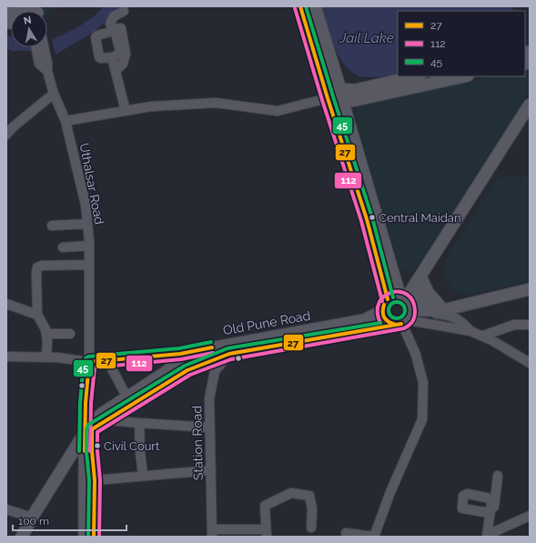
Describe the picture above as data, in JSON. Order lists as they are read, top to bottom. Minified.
{"streets":{"main road":["Old Pune Road"],"street":["Uthalsar Road","Station Road"]},"crossings":[["Uthalsar Road","Old Pune Road"],["Old Pune Road","Station Road"]],"water":["Jail Lake"],"places":["Central Maidan","Civil Court"],"lines":["transit line 27","transit line 45","transit line 112"],"legend":["27","112","45"],"scale_bar":"100 m","north":"top"}
